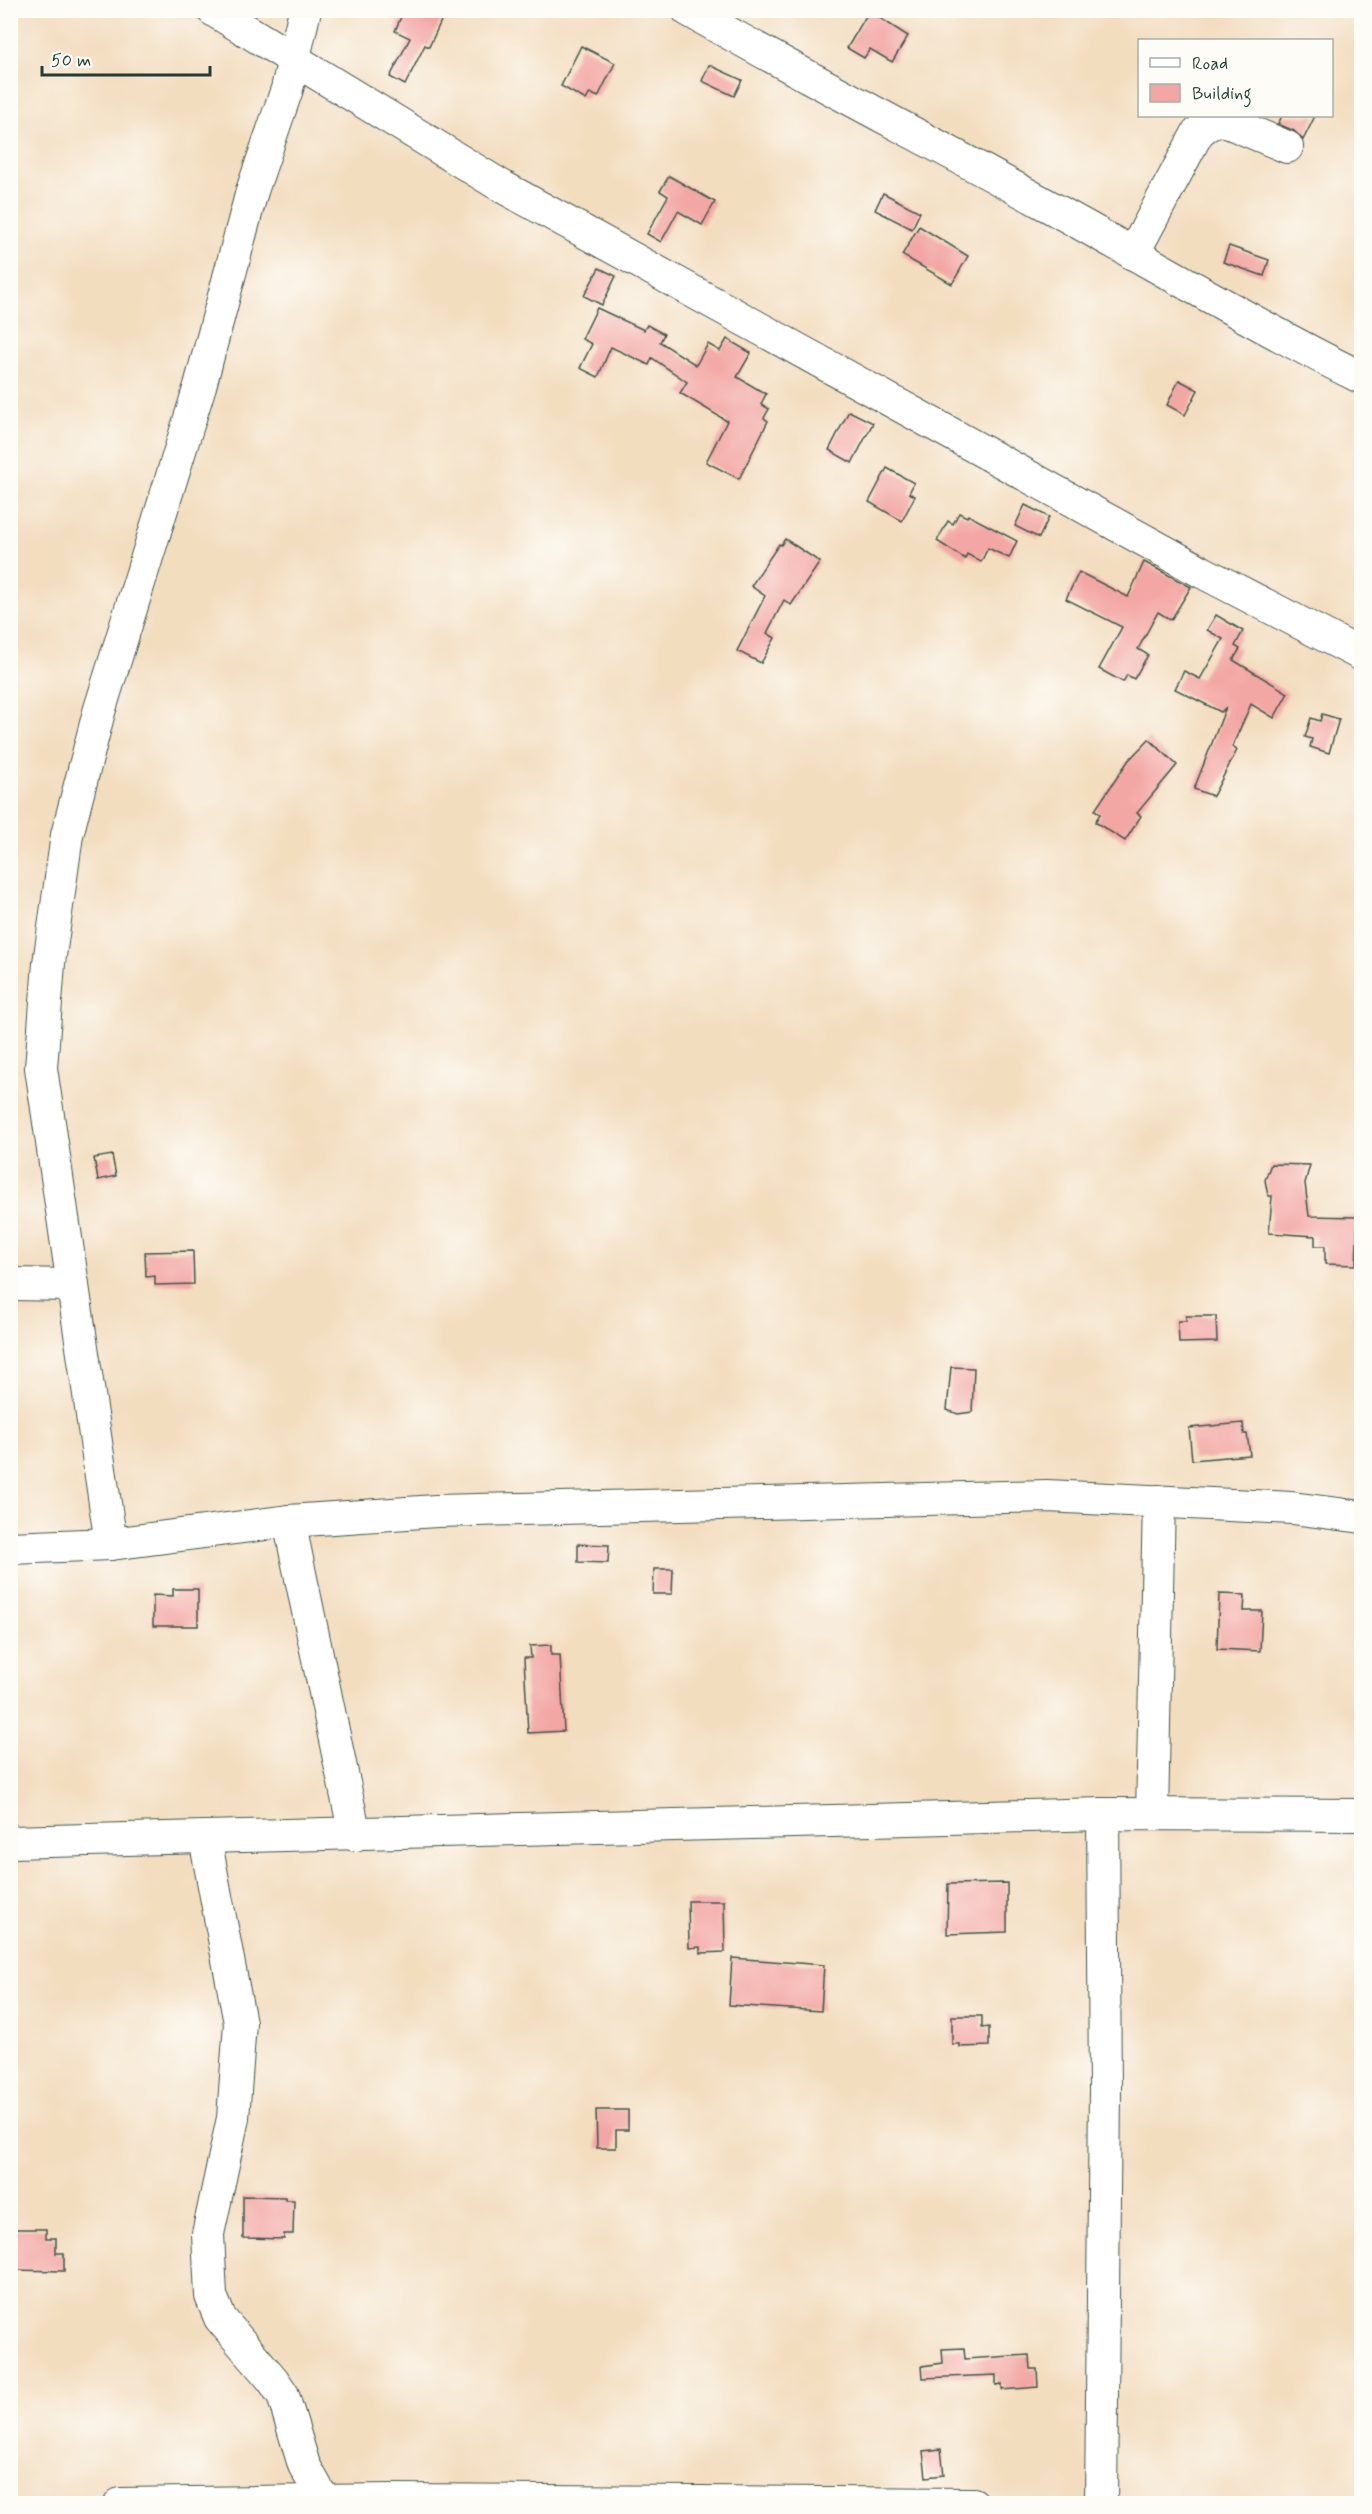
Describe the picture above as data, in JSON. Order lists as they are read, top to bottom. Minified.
{"legend":["Road","Building"],"scale_bar":"50 m"}
